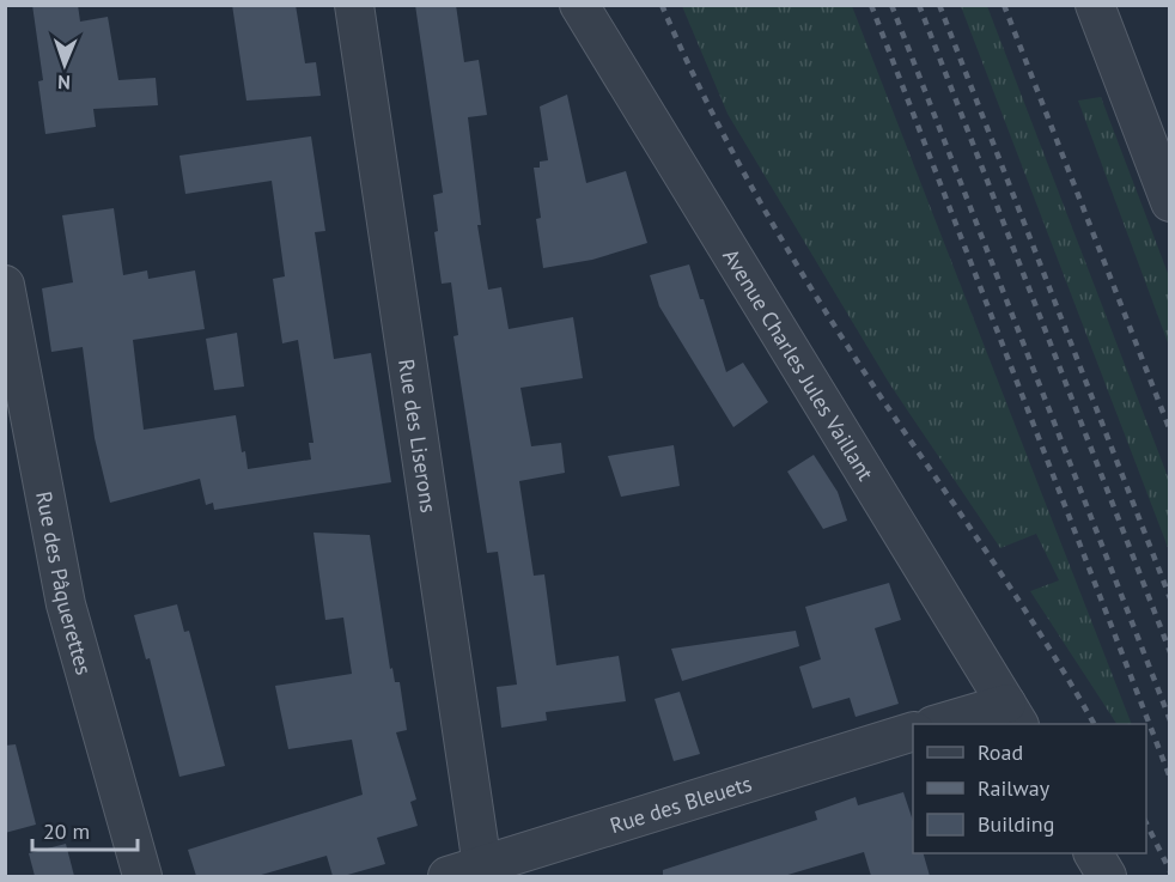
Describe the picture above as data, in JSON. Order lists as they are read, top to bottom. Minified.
{"streets":{"street":["Avenue Charles Jules Vaillant","Rue des Liserons","Rue des Pâquerettes","Rue des Bleuets"]},"crossings":[["Rue des Liserons","Rue des Bleuets"]],"legend":["Road","Railway","Building"],"scale_bar":"20 m","north":"bottom"}
